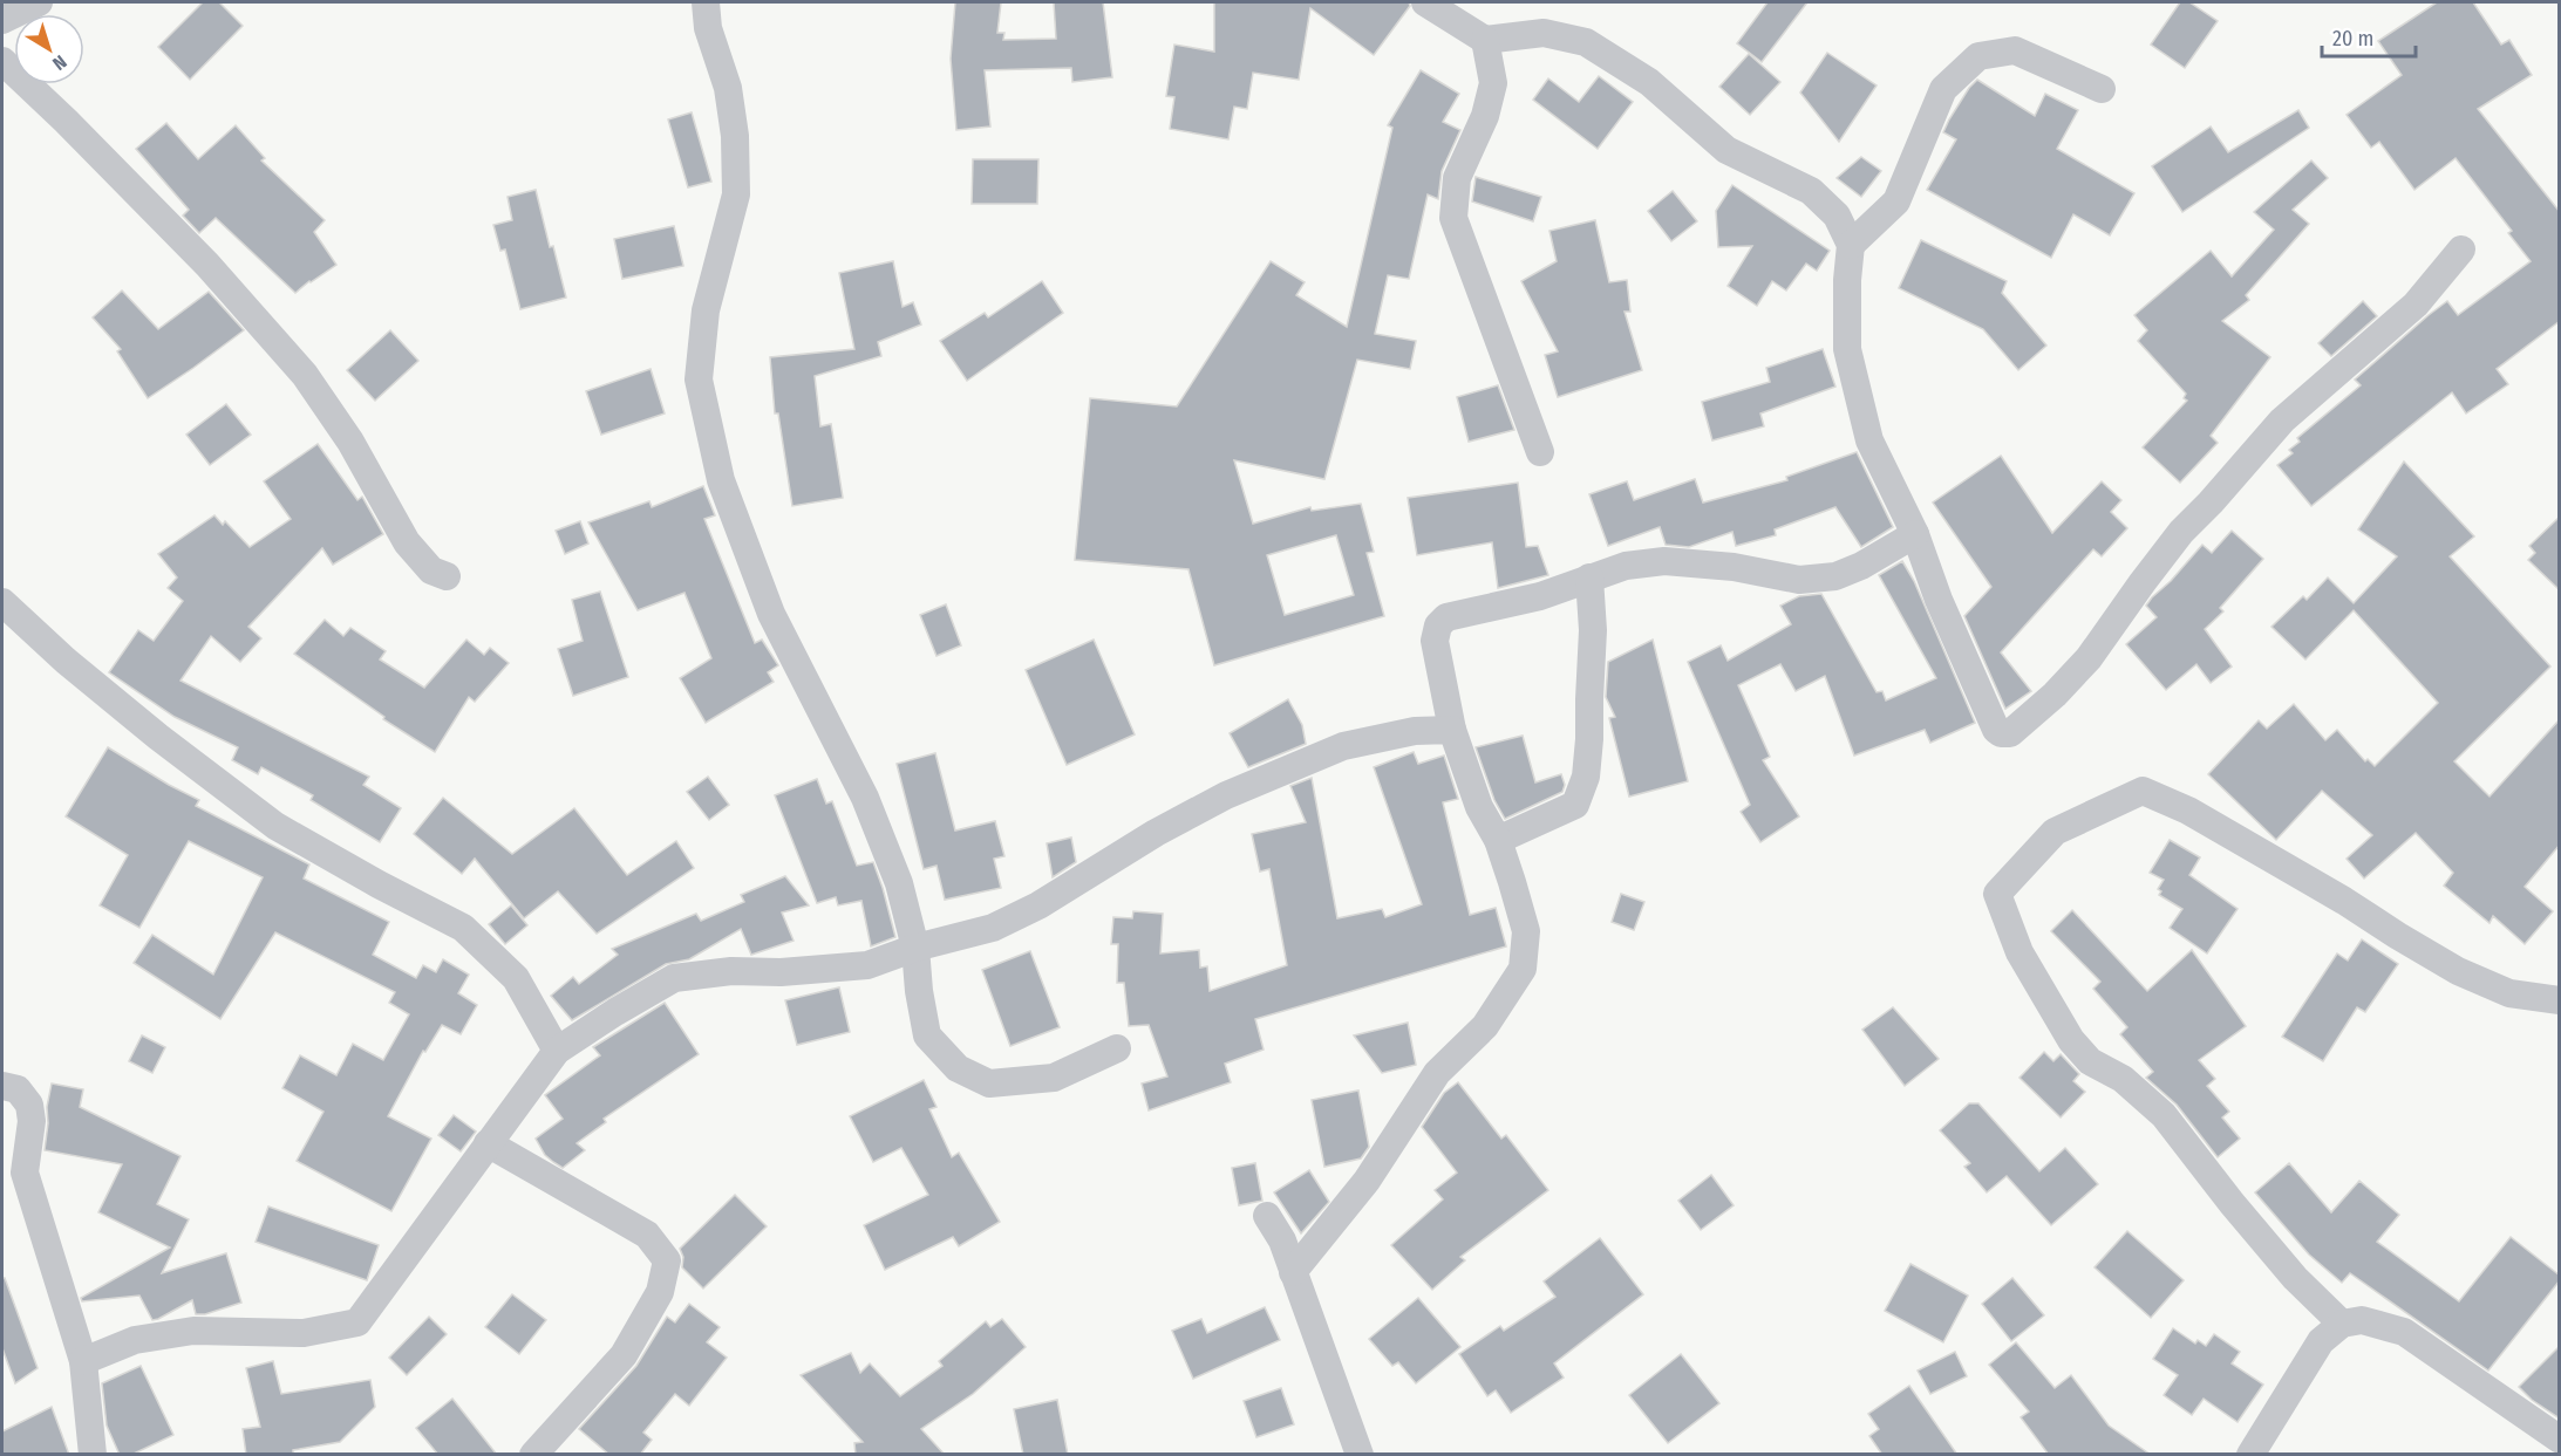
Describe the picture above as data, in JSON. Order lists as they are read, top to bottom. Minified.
{"scale_bar":"20 m","north":"bottom right"}
